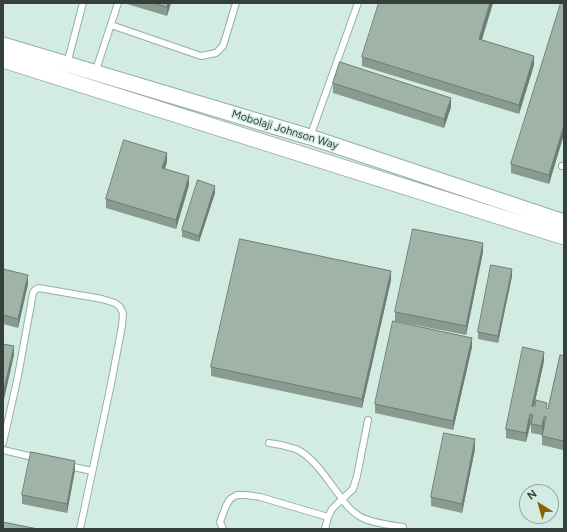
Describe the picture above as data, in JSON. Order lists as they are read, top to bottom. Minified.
{"streets":{"street":["Mobolaji Johnson Way"]},"north":"top left"}
